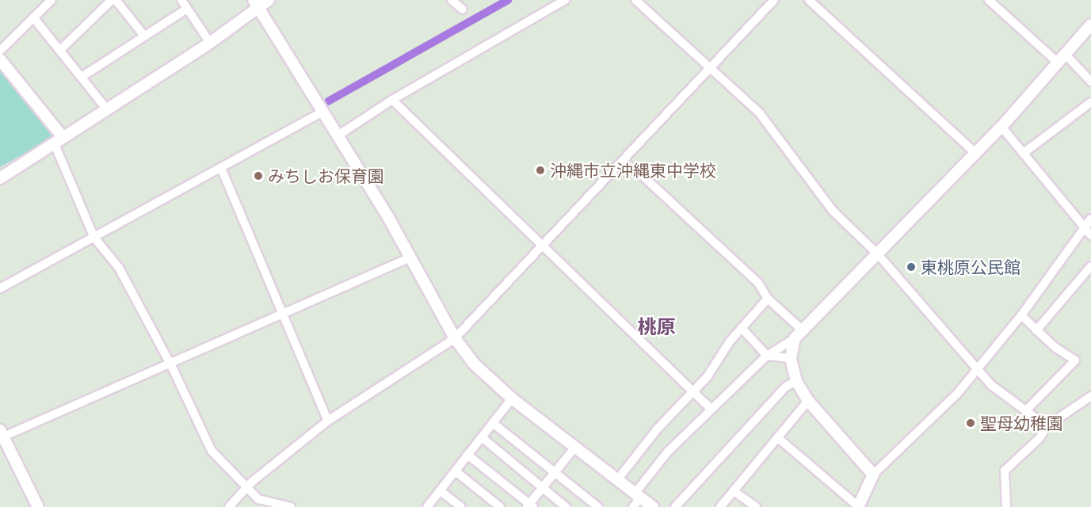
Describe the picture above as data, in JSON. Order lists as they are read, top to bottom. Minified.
{"districts":["桃原"],"places":["沖縄市立沖縄東中学校","みちしお保育園","東桃原公民館","聖母幼稚園"]}
